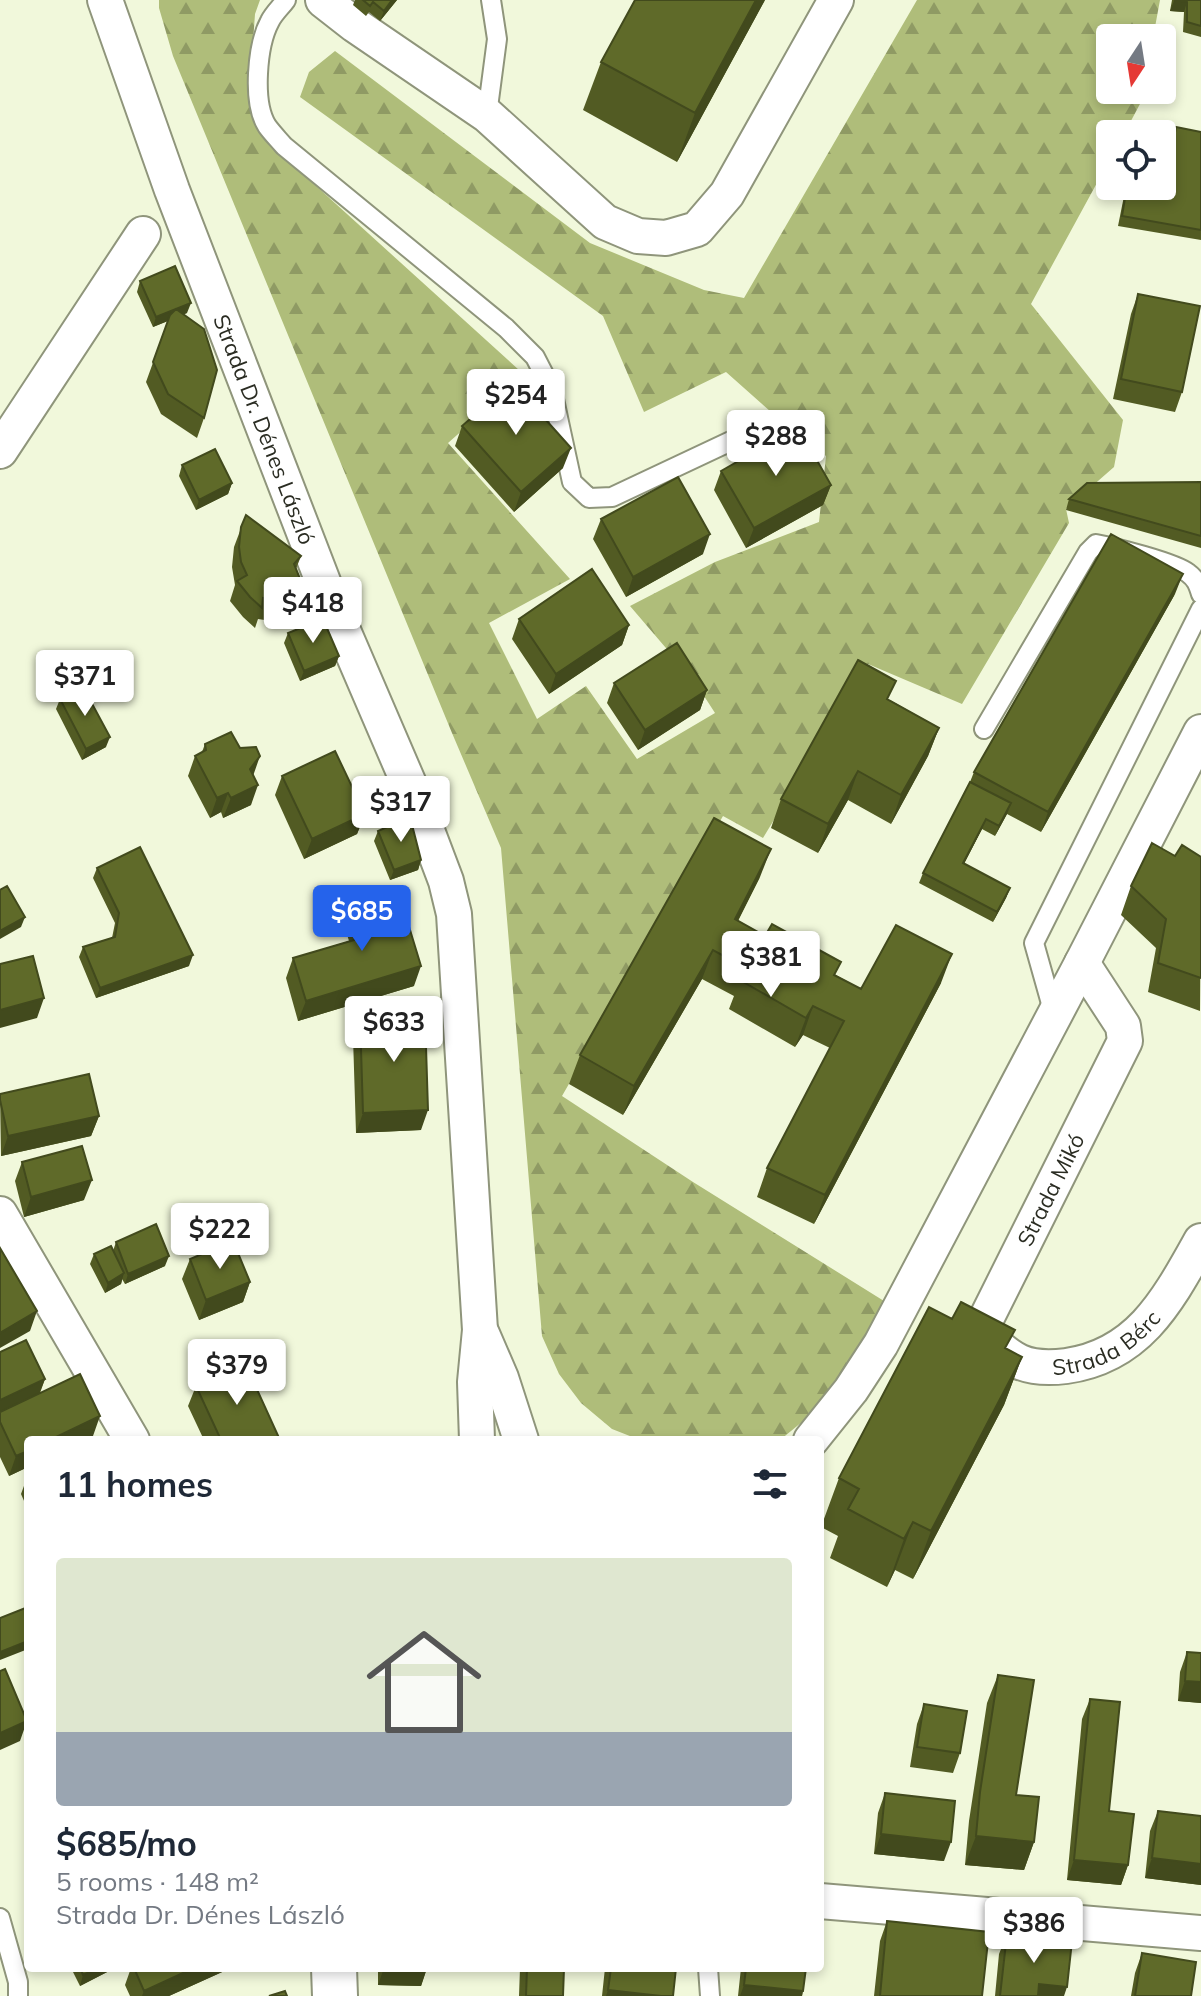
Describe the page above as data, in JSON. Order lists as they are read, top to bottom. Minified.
{"streets":{"street":["Strada Dr. Dénes László","Strada Mikó","Strada Bérc"]},"crossings":[["Strada Mikó","Strada Bérc"]],"north":"bottom","page":{"price":["$254","$288","$418","$371","$317","$685","$381","$633","$222","$379","$386"],"heading":"11 homes","list":[{"name":"$685/mo","note":"5 rooms · 148 m² · Strada Dr. Dénes László"}]}}
